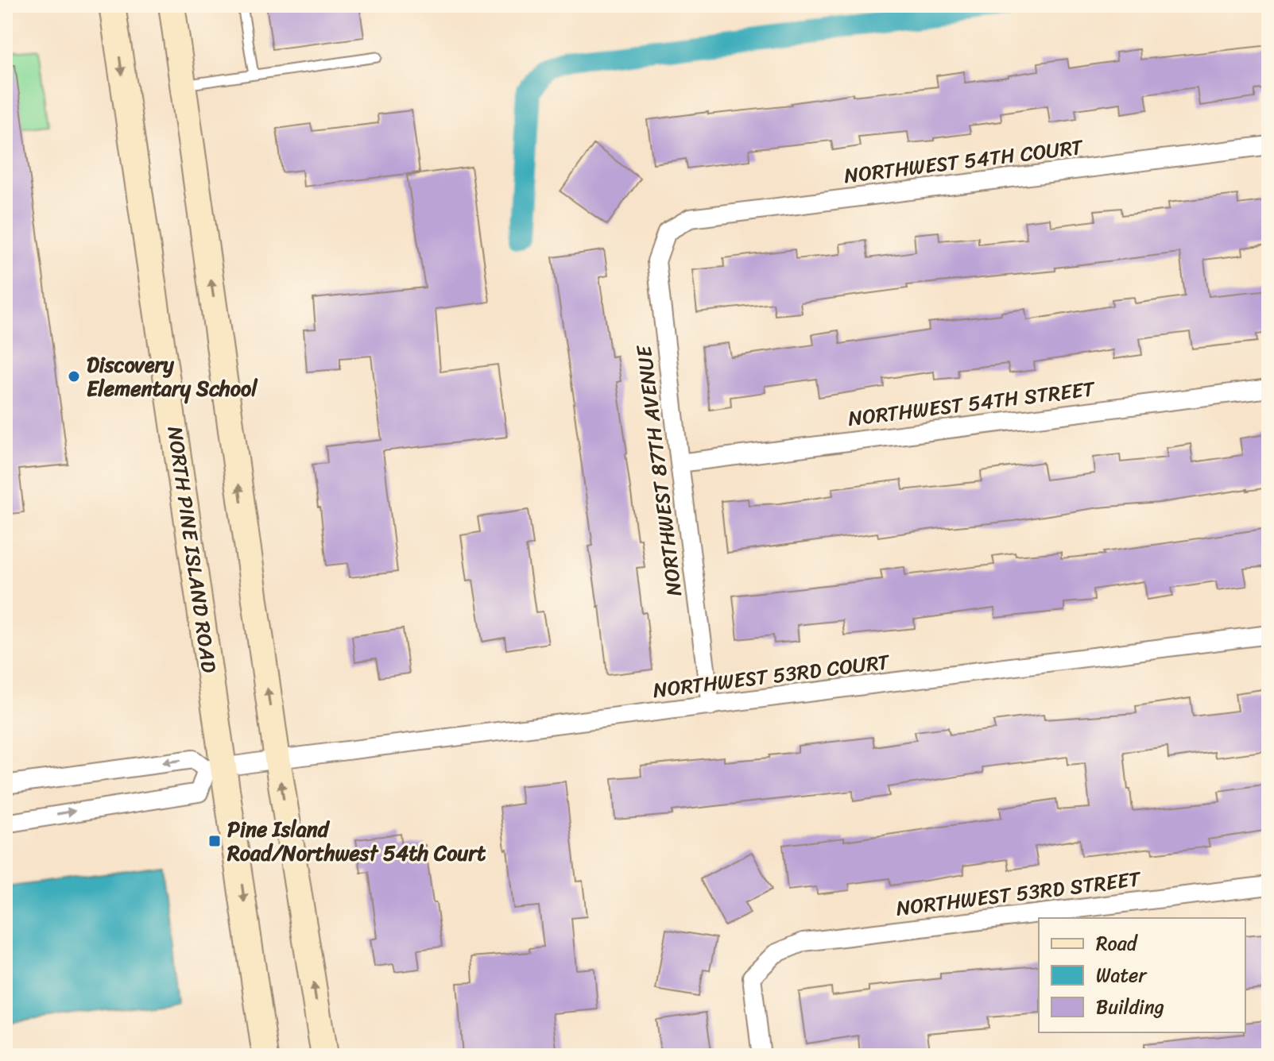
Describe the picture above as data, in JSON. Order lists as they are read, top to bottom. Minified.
{"streets":{"main road":["NORTH PINE ISLAND ROAD"],"street":["NORTHWEST 54TH COURT","NORTHWEST 54TH STREET","NORTHWEST 87TH AVENUE","NORTHWEST 53RD COURT","NORTHWEST 53RD STREET"]},"crossings":[["NORTHWEST 54TH COURT","NORTHWEST 87TH AVENUE"],["NORTHWEST 54TH STREET","NORTHWEST 87TH AVENUE"],["NORTHWEST 87TH AVENUE","NORTHWEST 53RD COURT"]],"places":{"other":["Discovery Elementary School"],"transit":["Pine Island Road/Northwest 54th Court"]},"legend":["Road","Water","Building"]}
